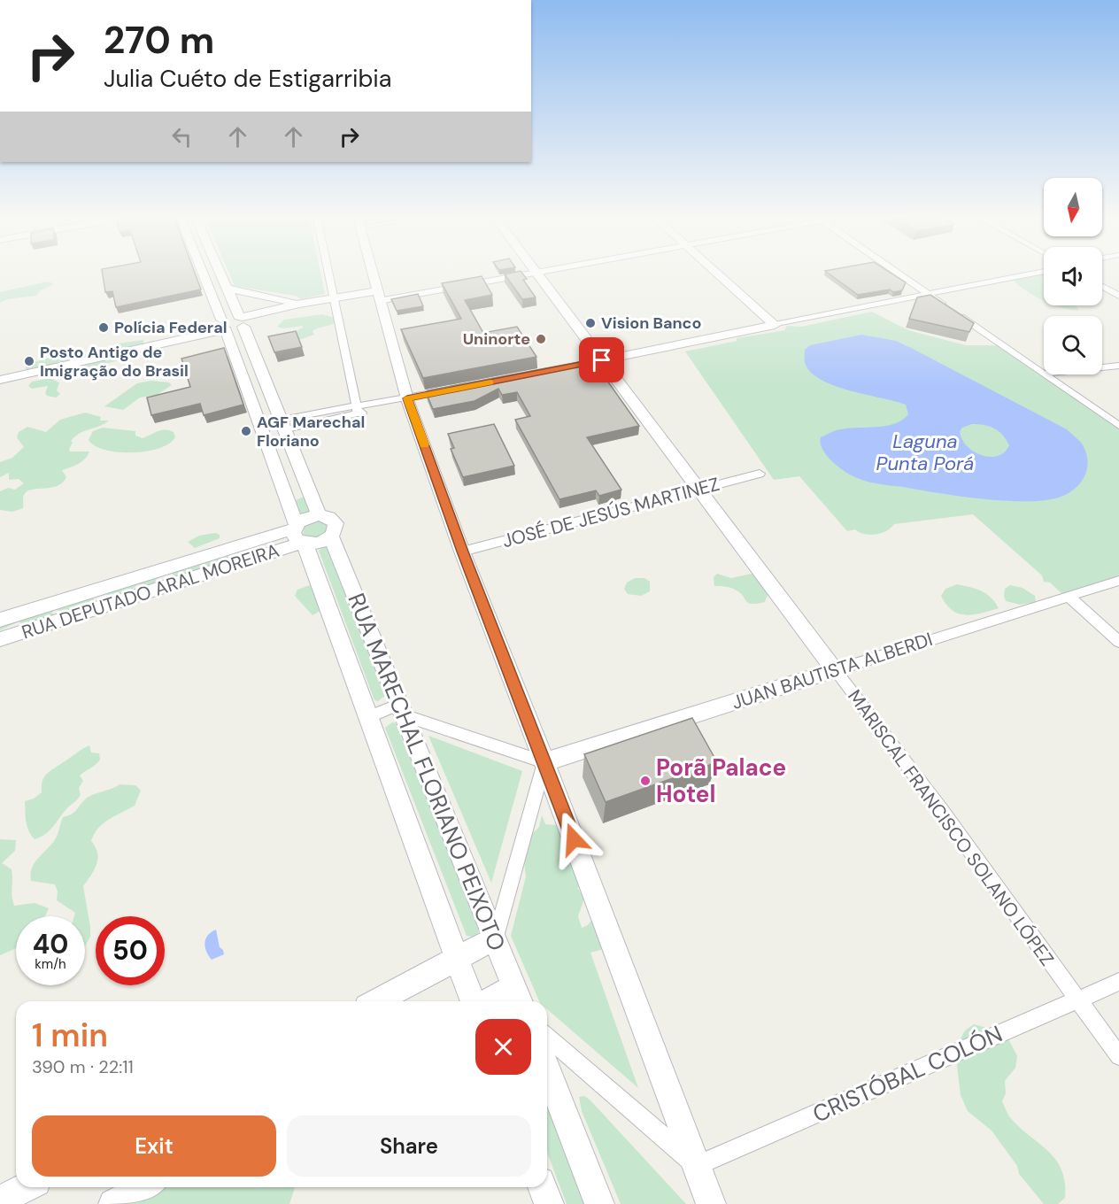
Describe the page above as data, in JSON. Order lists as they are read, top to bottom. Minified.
{"streets":{"main road":["RUA DEPUTADO ARAL MOREIRA","JUAN BAUTISTA ALBERDI","RUA MARECHAL FLORIANO PEIXOTO","MARISCAL FRANCISCO SOLANO LÓPEZ"],"street":["JOSÉ DE JESÚS MARTINEZ","CRISTÓBAL COLÓN"]},"crossings":[["JOSÉ DE JESÚS MARTINEZ","MARISCAL FRANCISCO SOLANO LÓPEZ"],["RUA DEPUTADO ARAL MOREIRA","RUA MARECHAL FLORIANO PEIXOTO"],["JUAN BAUTISTA ALBERDI","MARISCAL FRANCISCO SOLANO LÓPEZ"],["MARISCAL FRANCISCO SOLANO LÓPEZ","CRISTÓBAL COLÓN"]],"water":["Laguna Punta Porá"],"places":["Vision Banco","Polícia Federal","Uninorte","Posto Antigo de Imigração do Brasil","AGF Marechal Floriano","Porã Palace Hotel"],"north":"bottom","page":{"turn":["270 m","Julia Cuéto de Estigarribia"],"speed":"40 km/h","limit":"50","heading":["1 min","390 m · 22:11"],"buttons":["Exit","Share"]}}
